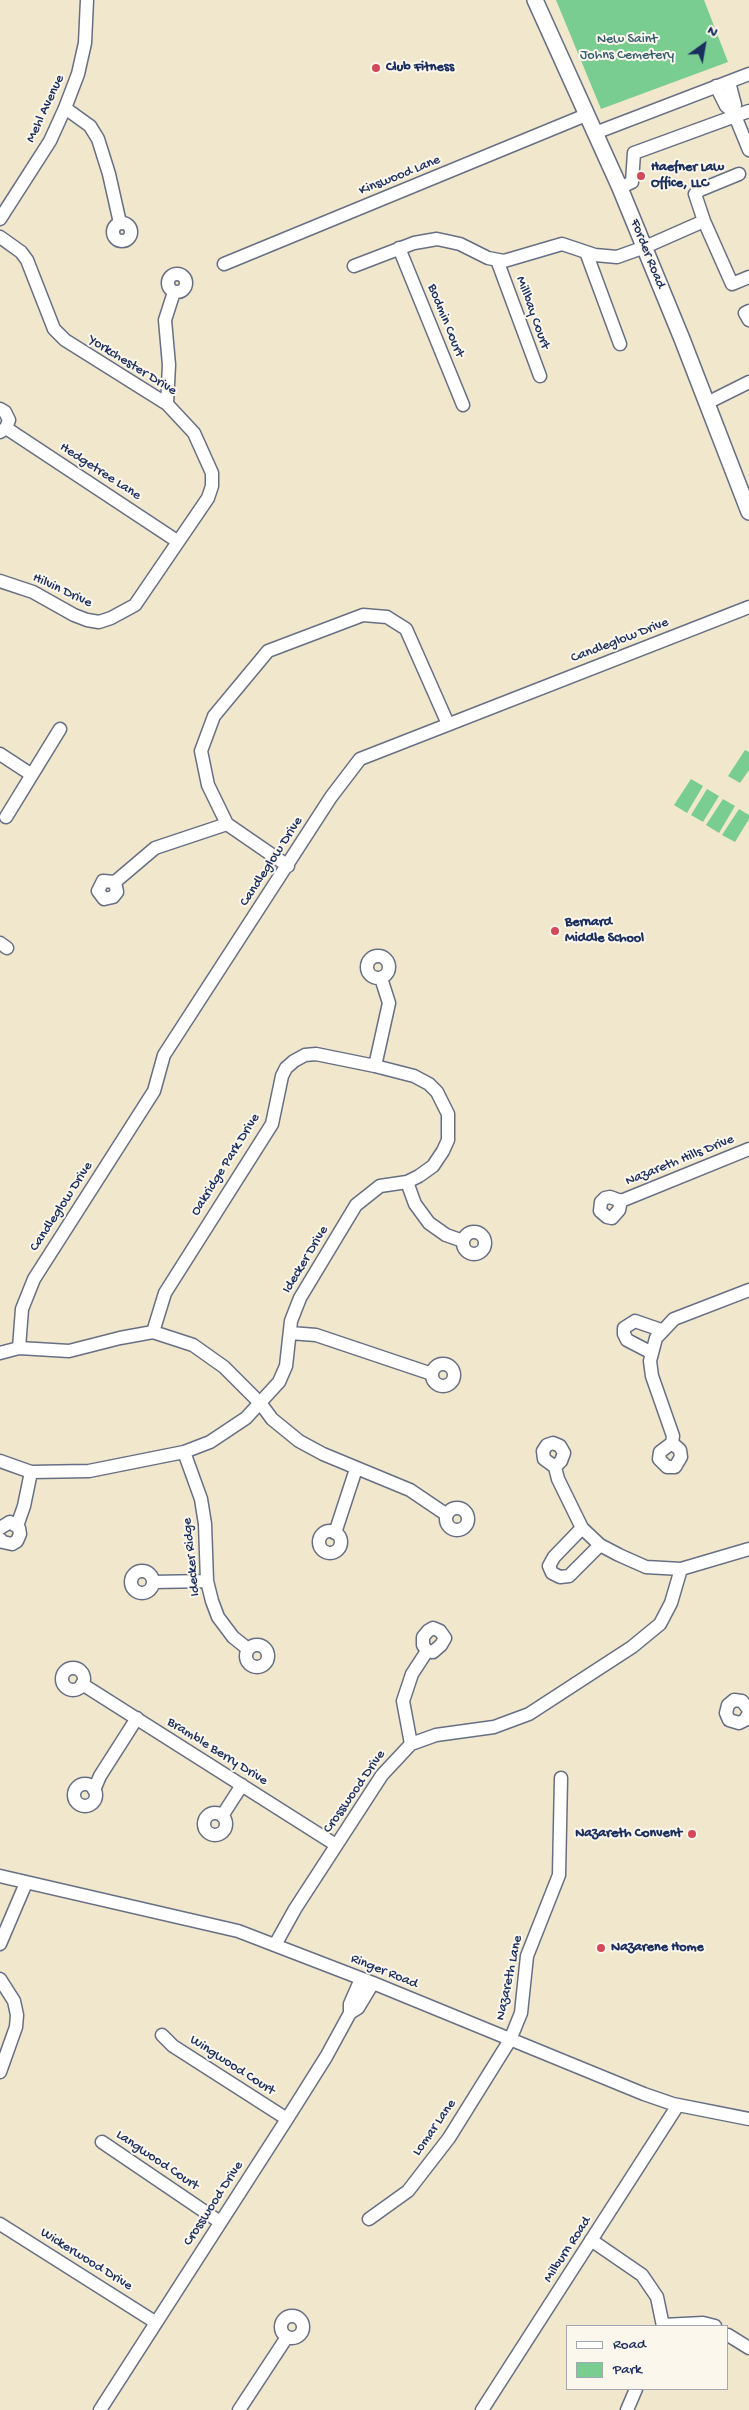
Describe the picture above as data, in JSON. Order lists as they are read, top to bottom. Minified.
{"streets":{"main road":["Forder Road"],"street":["Mehl Avenue","Kinswood Lane","Millbay Court","Bodmin Court","Yorkchester Drive","Hedgetree Lane","Hilvin Drive","Candleglow Drive","Nazareth Hills Drive","Oakridge Park Drive","Idecker Drive","Idecker Ridge","Bramble Berry Drive","Crosswood Drive","Ringer Road","Nazareth Lane","Wingwood Court","Lomar Lane","Langwood Court","Milburn Road","Wickerwood Drive"]},"crossings":[["Kinswood Lane","Forder Road"],["Yorkchester Drive","Hedgetree Lane"],["Yorkchester Drive","Hilvin Drive"],["Oakridge Park Drive","Idecker Drive"],["Idecker Drive","Idecker Ridge"],["Bramble Berry Drive","Crosswood Drive"],["Crosswood Drive","Ringer Road"],["Crosswood Drive","Wingwood Court"],["Crosswood Drive","Langwood Court"],["Crosswood Drive","Wickerwood Drive"],["Ringer Road","Nazareth Lane"],["Ringer Road","Lomar Lane"],["Ringer Road","Milburn Road"],["Nazareth Lane","Lomar Lane"]],"parks":["New Saint Johns Cemetery"],"places":["Club Fitness","Haefner Law Office, LLC","Bernard Middle School","Nazareth Convent","Nazarene Home"],"legend":["Road","Park"],"north":"top right"}
